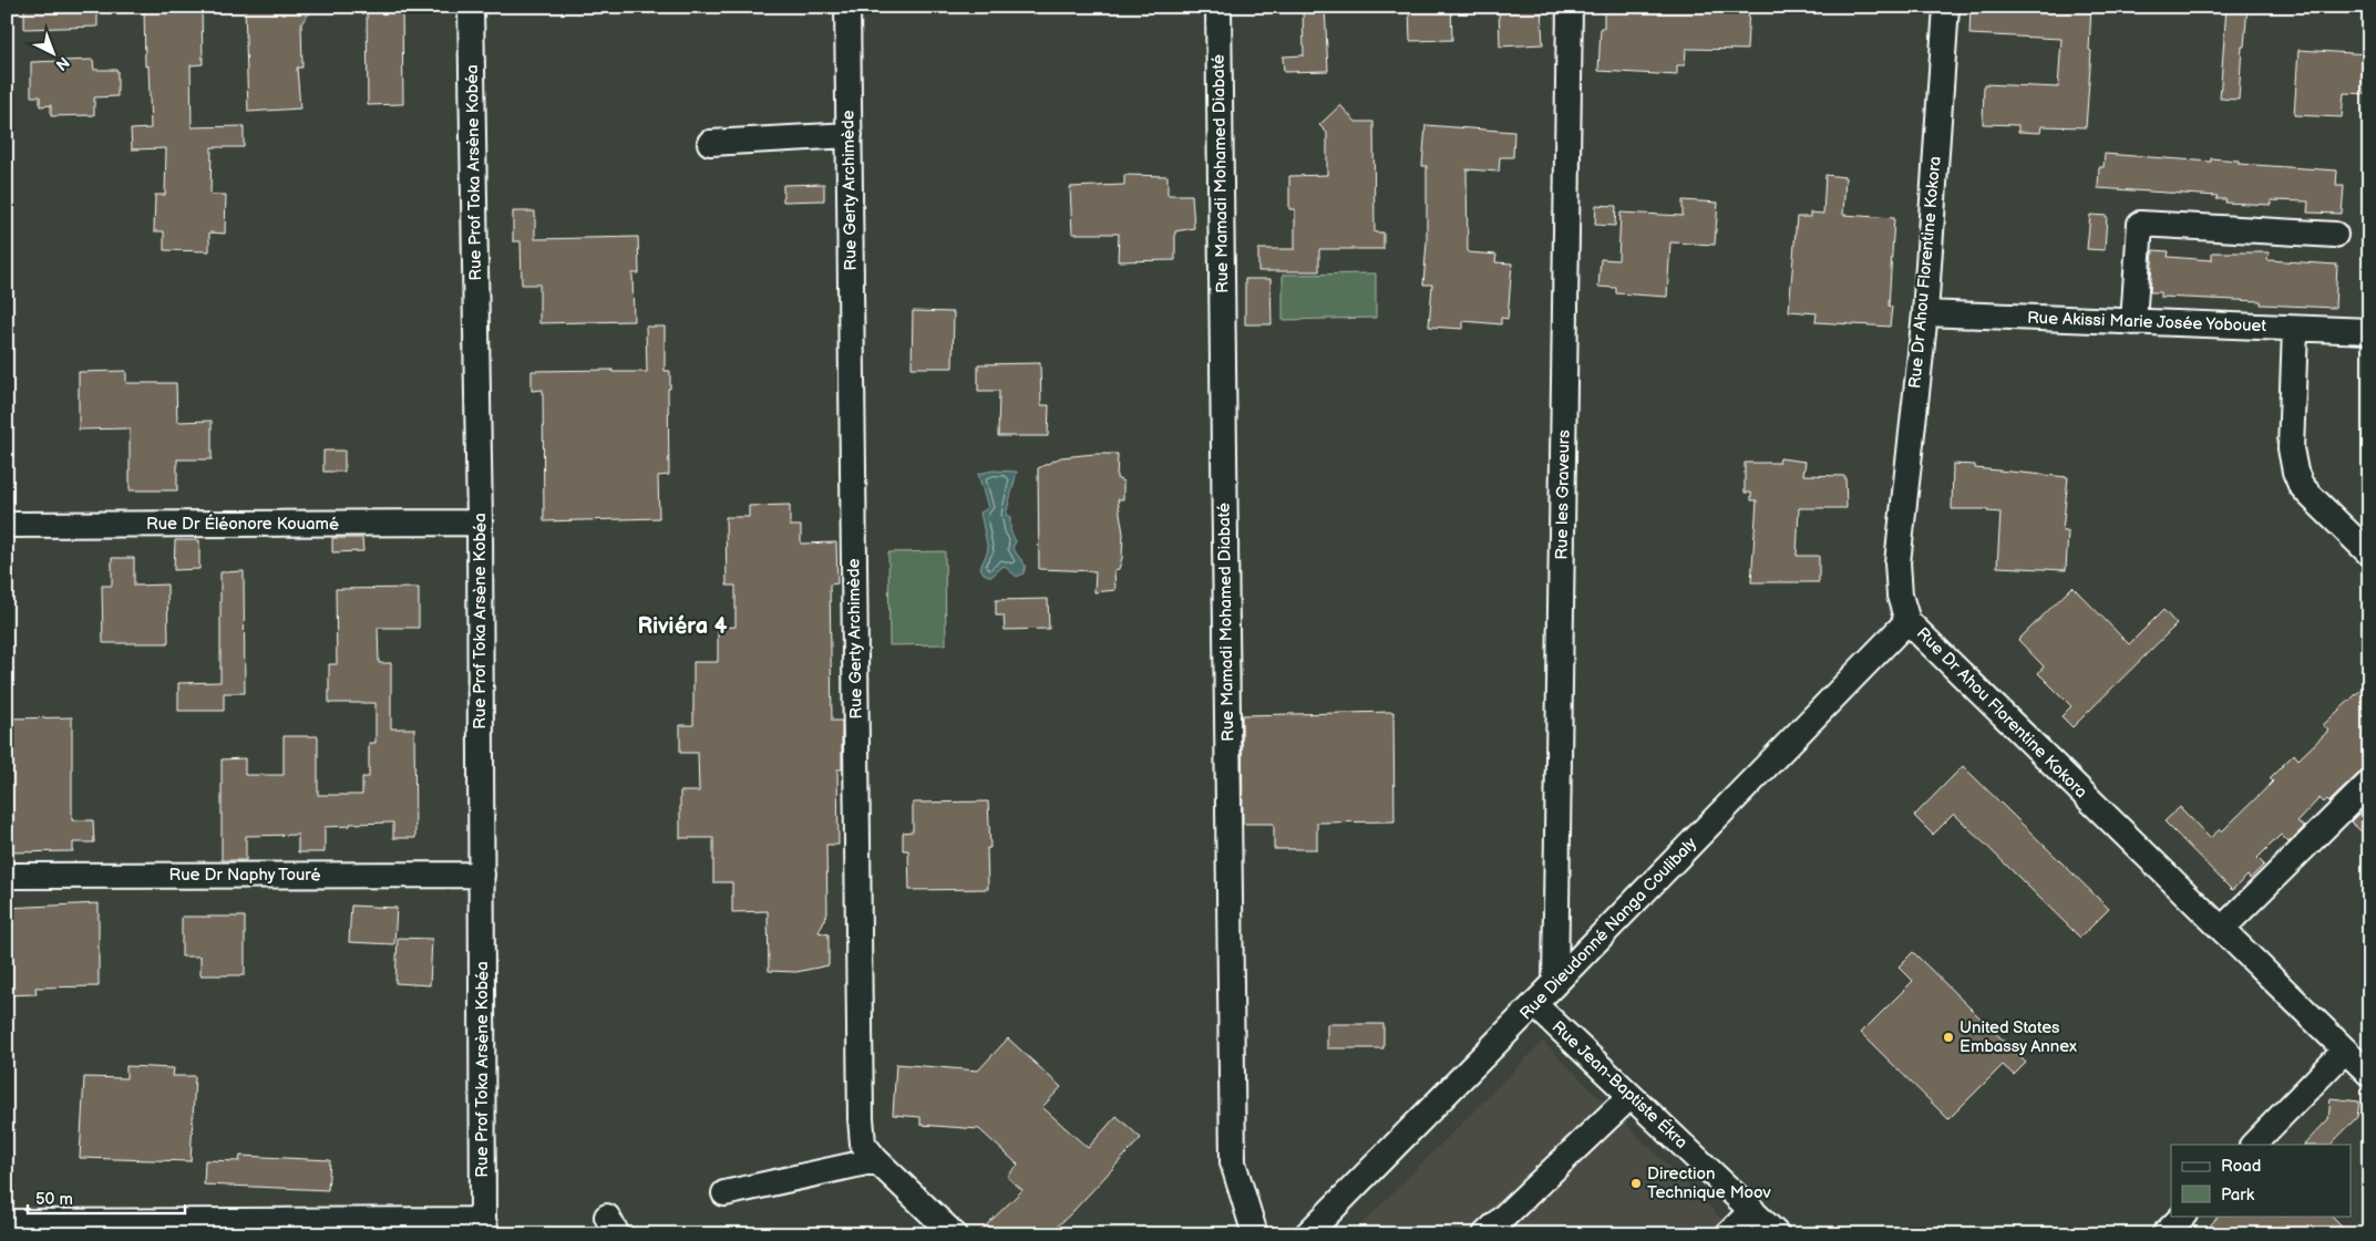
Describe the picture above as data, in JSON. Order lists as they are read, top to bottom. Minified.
{"streets":{"street":["Rue Prof Toka Arsène Kobéa","Rue Mamadi Mohamed Diabaté","Rue Gerty Archimède","Rue Dr Ahou Florentine Kokora","Rue Akissi Marie Josée Yobouet","Rue les Graveurs","Rue Dr Éléonore Kouamé","Rue Dr Naphy Touré","Rue Dieudonné Nanga Coulibaly","Rue Jean-Baptiste Ékra"]},"crossings":[["Rue Prof Toka Arsène Kobéa","Rue Dr Éléonore Kouamé"],["Rue Prof Toka Arsène Kobéa","Rue Dr Naphy Touré"],["Rue Dr Ahou Florentine Kokora","Rue Akissi Marie Josée Yobouet"],["Rue Dr Ahou Florentine Kokora","Rue Dieudonné Nanga Coulibaly"],["Rue les Graveurs","Rue Dieudonné Nanga Coulibaly"],["Rue Dieudonné Nanga Coulibaly","Rue Jean-Baptiste Ékra"]],"districts":["Riviéra 4"],"places":["United States Embassy Annex","Direction Technique Moov"],"legend":["Road","Park"],"scale_bar":"50 m","north":"bottom right"}
